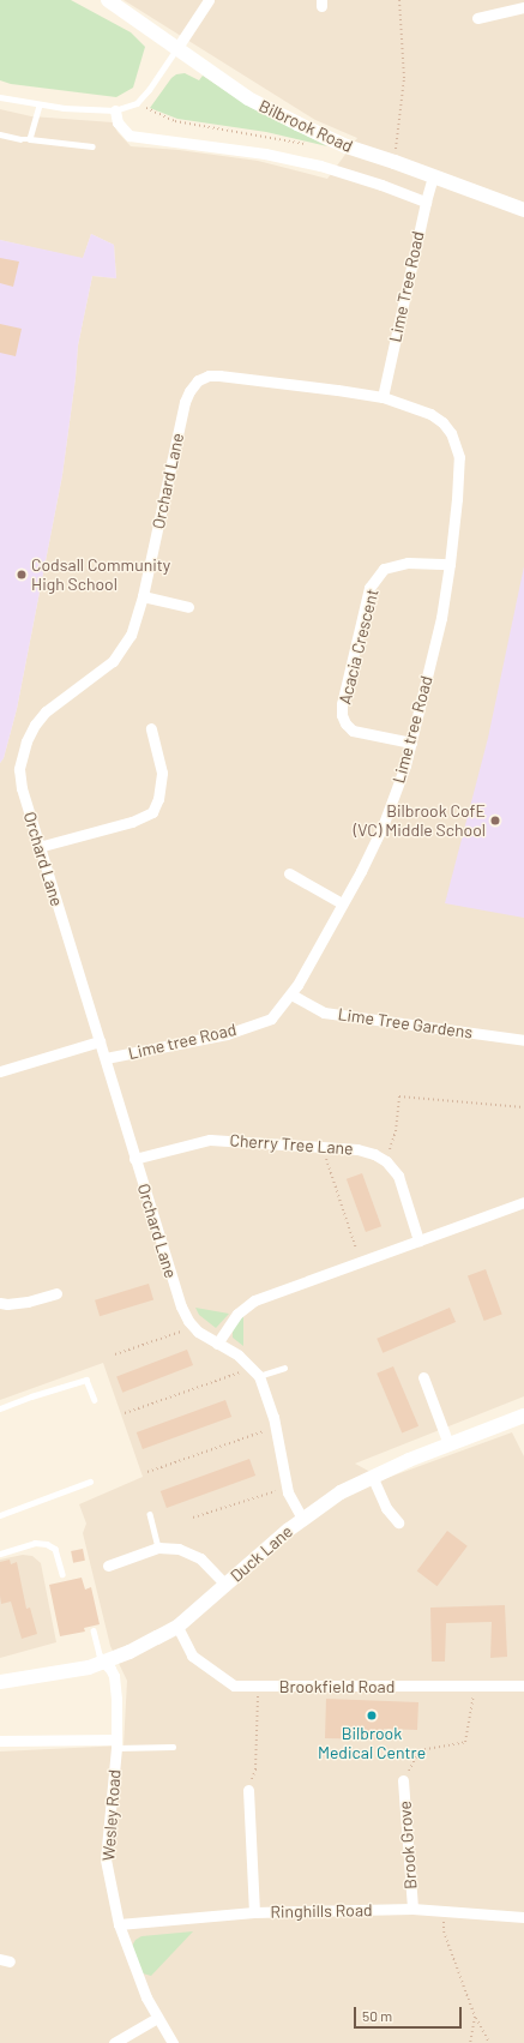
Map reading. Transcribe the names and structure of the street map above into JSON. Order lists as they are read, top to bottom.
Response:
{
  "streets": {
    "street": [
      "Bilbrook Road",
      "Lime Tree Road",
      "Orchard Lane",
      "Acacia Crescent",
      "Lime tree Road",
      "Lime Tree Gardens",
      "Cherry Tree Lane",
      "Duck Lane",
      "Brookfield Road",
      "Wesley Road",
      "Brook Grove",
      "Ringhills Road"
    ]
  },
  "crossings": [
    ["Bilbrook Road", "Lime Tree Road"],
    ["Lime Tree Road", "Orchard Lane"],
    ["Lime Tree Road", "Lime tree Road"],
    ["Orchard Lane", "Lime tree Road"],
    ["Orchard Lane", "Cherry Tree Lane"],
    ["Orchard Lane", "Duck Lane"],
    ["Acacia Crescent", "Lime tree Road"],
    ["Lime tree Road", "Lime Tree Gardens"],
    ["Duck Lane", "Brookfield Road"],
    ["Duck Lane", "Wesley Road"],
    ["Wesley Road", "Ringhills Road"],
    ["Brook Grove", "Ringhills Road"]
  ],
  "places": ["Codsall Community High School", "Bilbrook CofE (VC) Middle School", "Bilbrook Medical Centre"],
  "scale_bar": "50 m"
}
